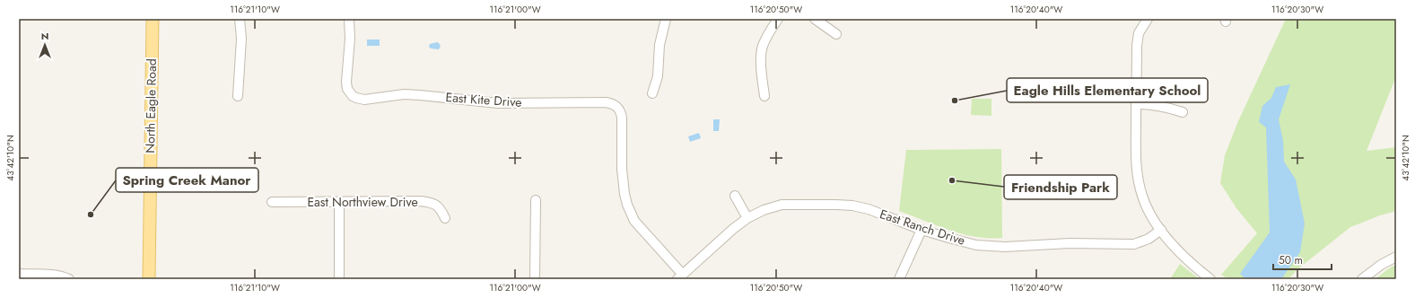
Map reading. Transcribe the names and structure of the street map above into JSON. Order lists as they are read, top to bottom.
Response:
{
  "streets": {
    "main road": ["North Eagle Road"],
    "street": ["East Kite Drive", "East Northview Drive", "East Ranch Drive"]
  },
  "crossings": [
    ["East Kite Drive", "East Ranch Drive"]
  ],
  "places": ["Eagle Hills Elementary School", "Friendship Park", "Spring Creek Manor"],
  "scale_bar": "50 m",
  "north": "top",
  "coordinates": [
    "116°21'10\"W",
    "116°21'00\"W",
    "116°20'50\"W",
    "116°20'40\"W",
    "116°20'30\"W",
    "43°42'10\"N"
  ]
}
